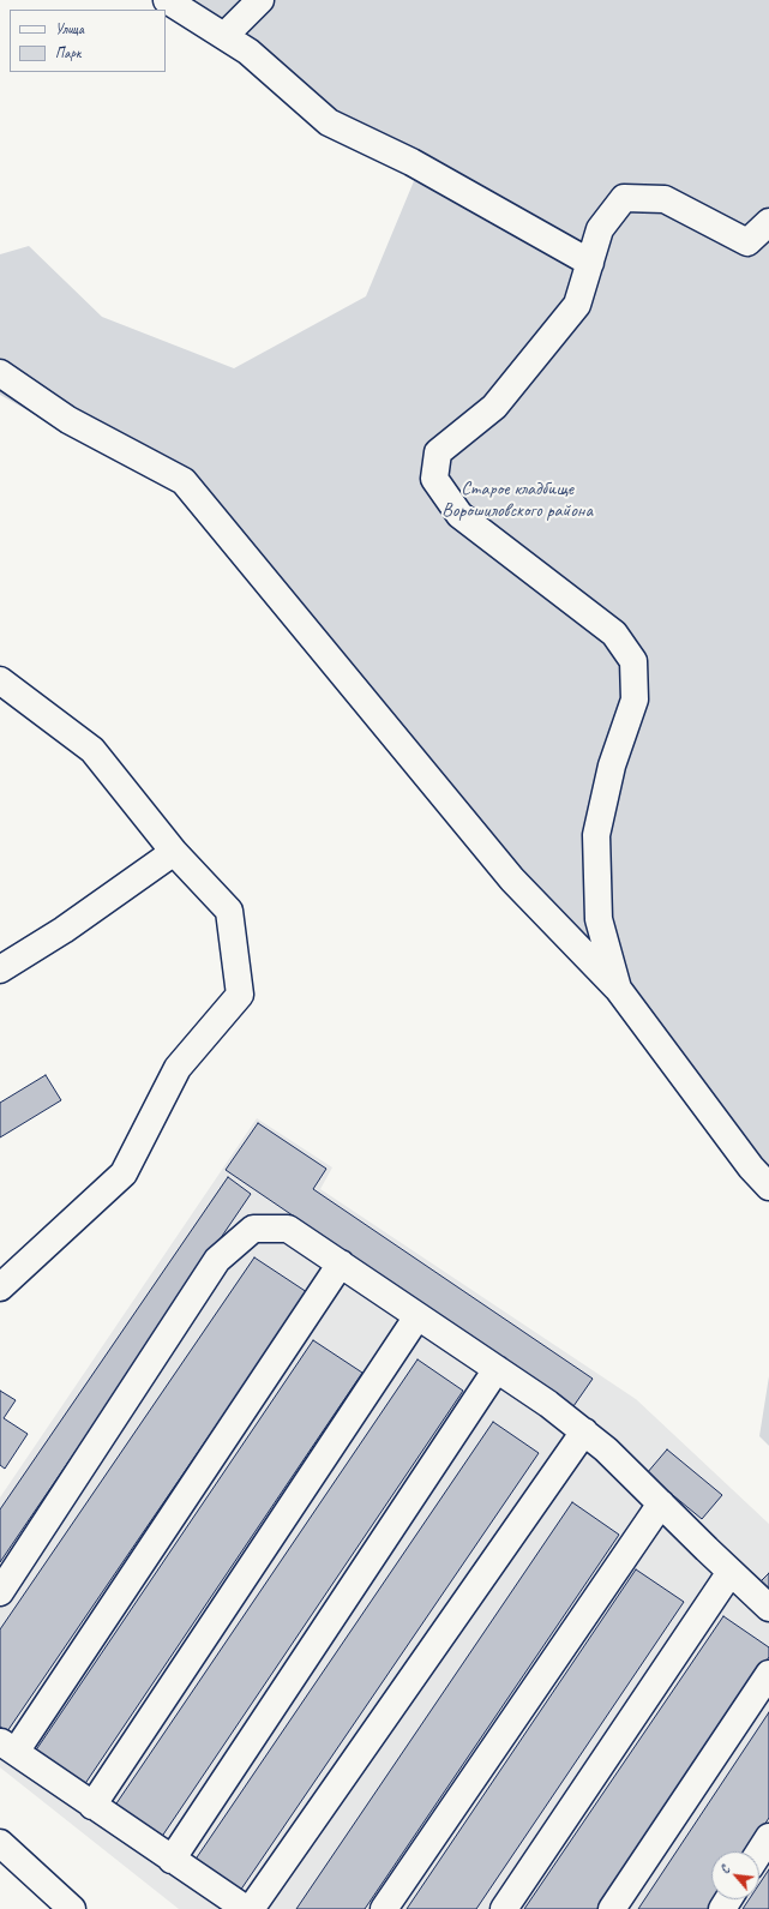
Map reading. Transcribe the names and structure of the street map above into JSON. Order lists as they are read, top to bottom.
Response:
{
  "parks": ["Старое кладбище Ворошиловского района"],
  "legend": ["Улица", "Парк"],
  "north": "top left"
}
